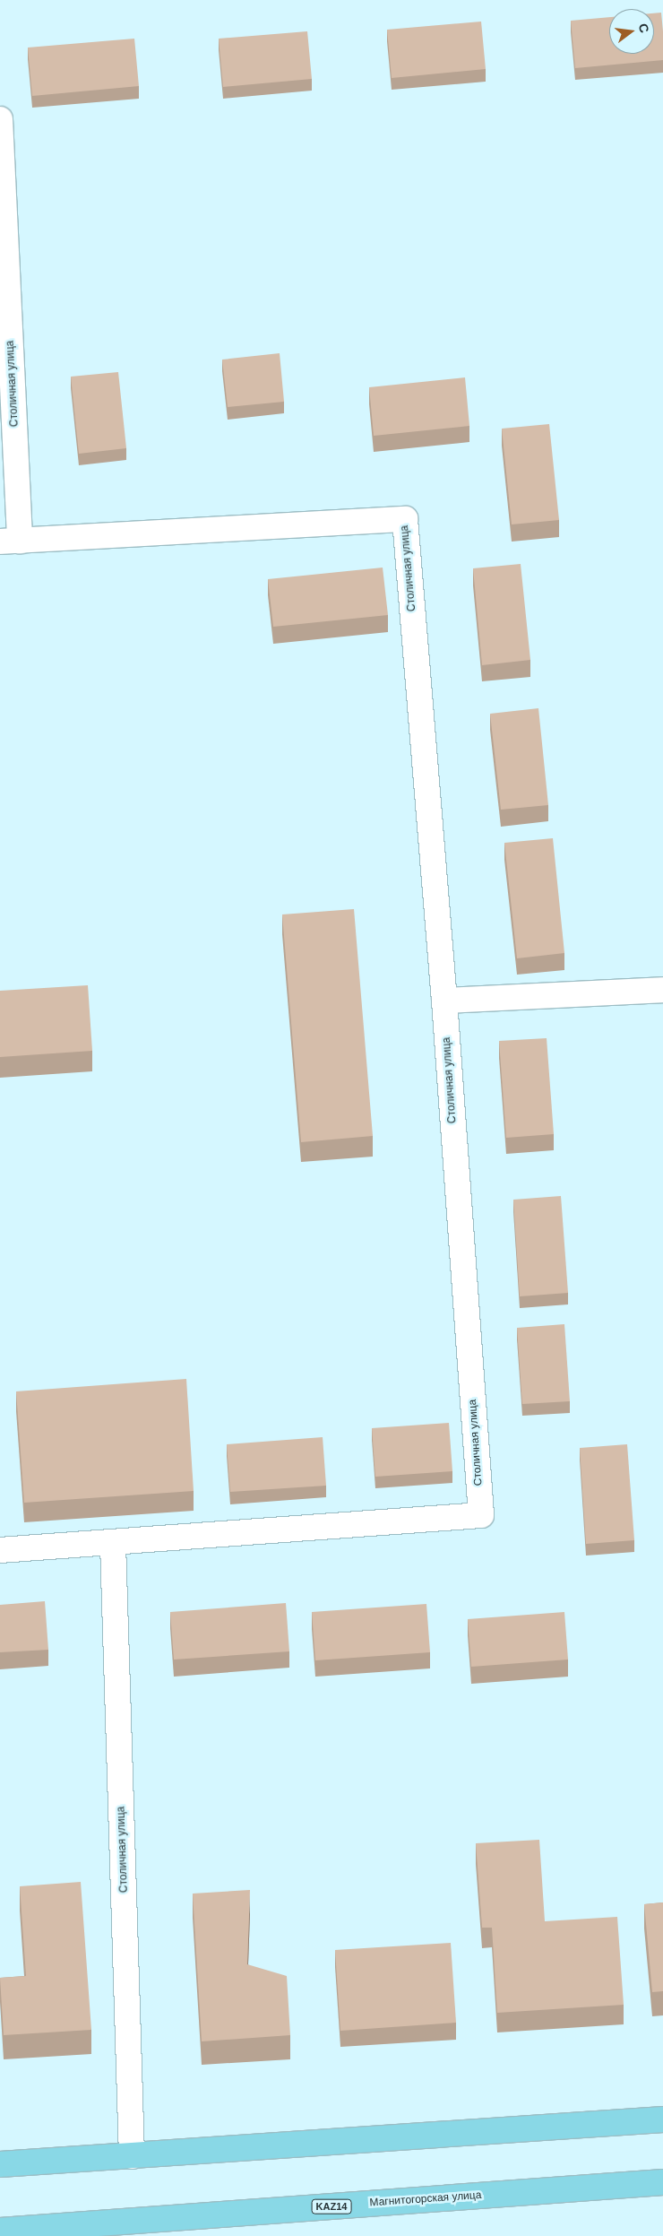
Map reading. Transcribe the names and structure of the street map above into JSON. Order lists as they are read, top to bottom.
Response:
{
  "streets": {
    "main road": ["Магнитогорская улица", "KAZ14"],
    "street": ["Столичная улица"]
  },
  "north": "right"
}
